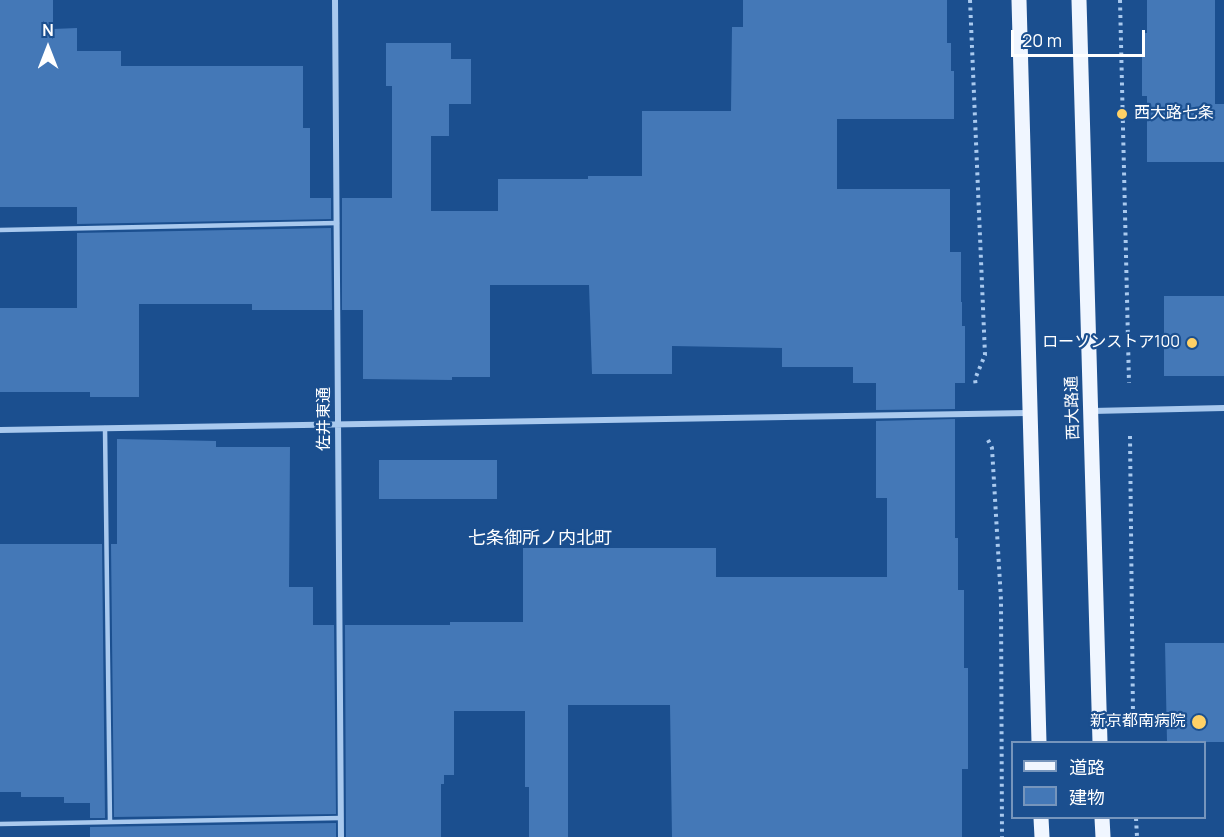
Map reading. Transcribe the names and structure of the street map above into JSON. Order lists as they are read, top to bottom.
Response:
{
  "streets": {
    "main road": ["西大路通"],
    "street": ["佐井東通"]
  },
  "districts": ["七条御所ノ内北町"],
  "places": ["西大路七条", "ローソンストア100", "新京都南病院"],
  "legend": ["道路", "建物"],
  "scale_bar": "20 m",
  "north": "top"
}
